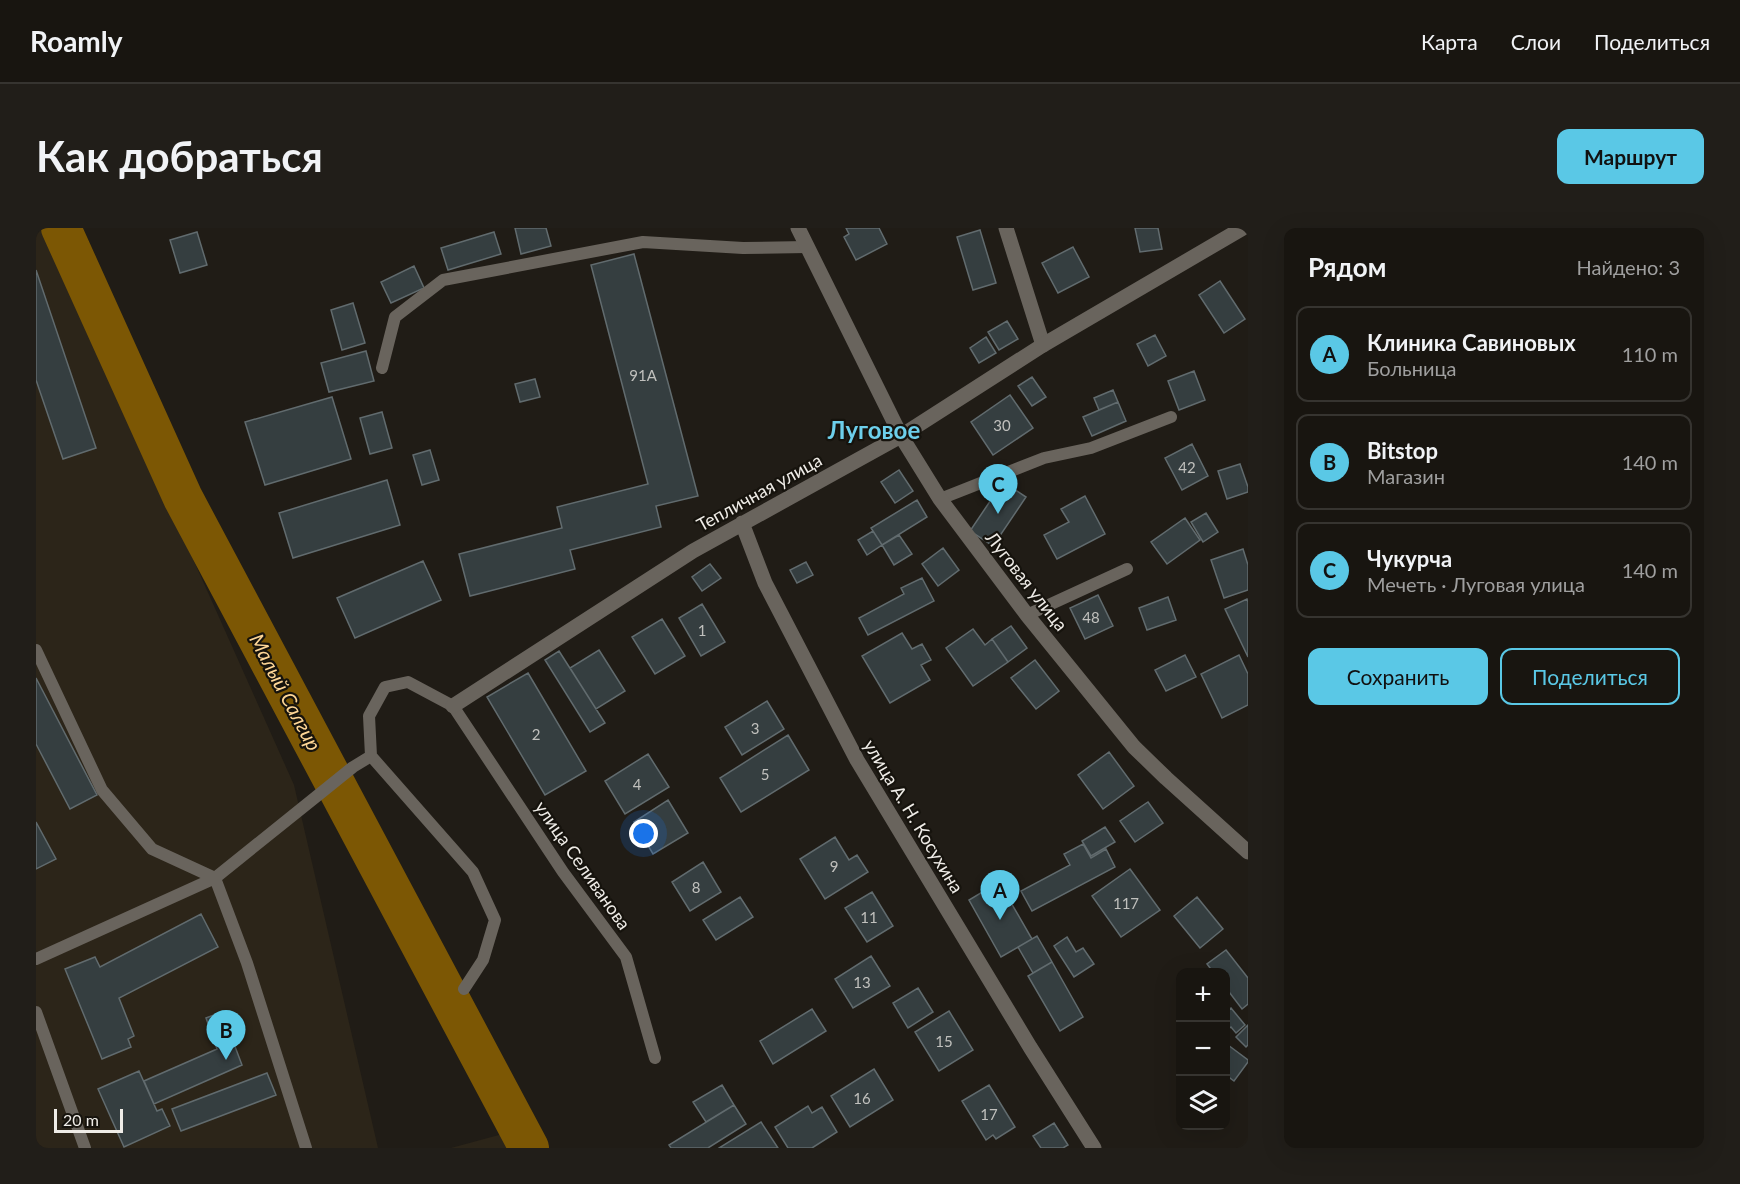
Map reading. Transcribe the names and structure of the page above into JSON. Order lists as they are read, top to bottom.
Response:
{
  "streets": {
    "street": ["Тепличная улица", "Луговая улица", "улица А. Н. Косухина"],
    "lane": ["улица Селиванова"]
  },
  "crossings": [
    ["Тепличная улица", "Луговая улица"],
    ["Тепличная улица", "улица А. Н. Косухина"],
    ["Тепличная улица", "улица Селиванова"]
  ],
  "districts": ["Луговое"],
  "water": ["Малый Салгир"],
  "house_numbers": [
    "91А",
    "30",
    "42",
    "48",
    "1",
    "3",
    "2",
    "5",
    "4",
    "9",
    "8",
    "117",
    "11",
    "13",
    "15",
    "16",
    "17"
  ],
  "scale_bar": "20 m",
  "page": {
    "header": "Roamly",
    "nav": ["Карта", "Слои", "Поделиться"],
    "buttons": [
      "Маршрут",
      ["Сохранить", "Поделиться"]
    ],
    "title": "Как добраться",
    "heading": ["Рядом", "Найдено: 3"],
    "list": [
      {
        "mark": "A",
        "name": "Клиника Савиновых",
        "note": "Больница",
        "value": "110 m"
      },
      {
        "mark": "B",
        "name": "Bitstop",
        "note": "Магазин",
        "value": "140 m"
      },
      {
        "mark": "C",
        "name": "Чукурча",
        "note": "Мечеть · Луговая улица",
        "value": "140 m"
      }
    ],
    "pins": ["C", "A", "B"],
    "map_buttons": ["+", "−"],
    "scale": "20 m"
  }
}
